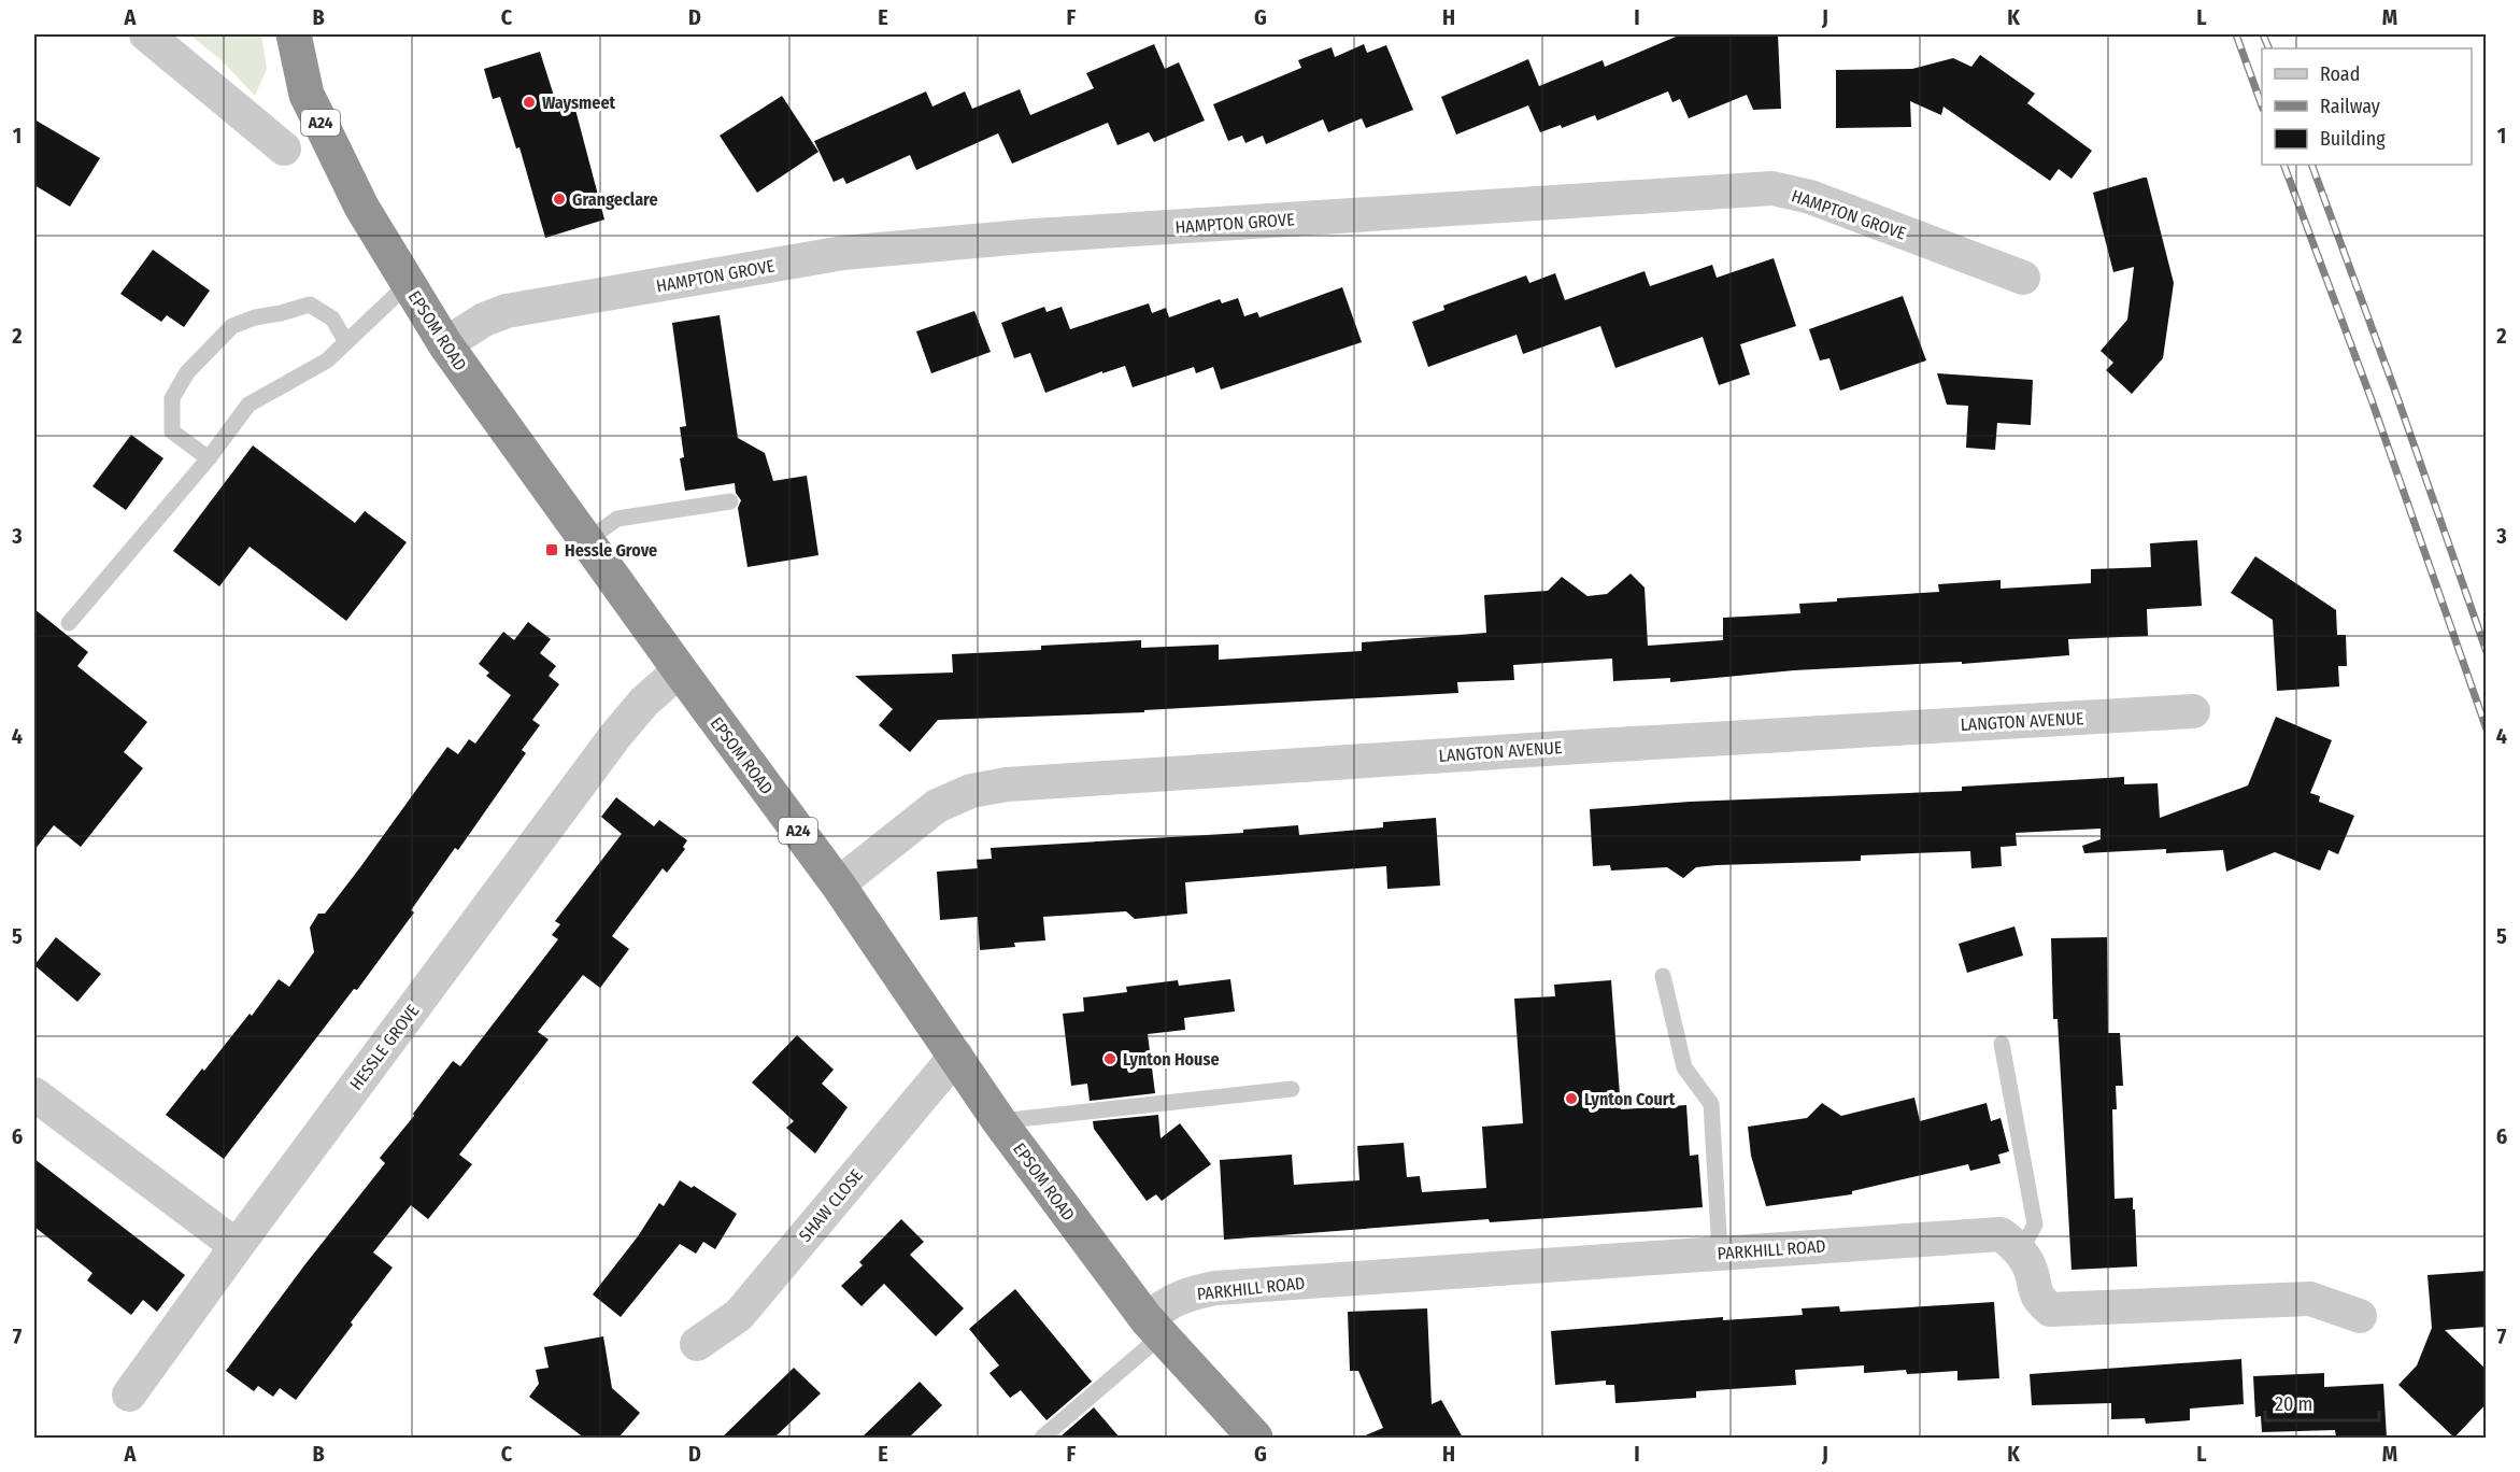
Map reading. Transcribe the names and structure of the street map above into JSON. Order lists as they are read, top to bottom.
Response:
{
  "streets": {
    "highway": ["A24", "EPSOM ROAD"],
    "street": [
      "HAMPTON GROVE",
      "LANGTON AVENUE",
      "HESSLE GROVE",
      "SHAW CLOSE",
      "PARKHILL ROAD"
    ]
  },
  "crossings": [
    ["HAMPTON GROVE", "EPSOM ROAD"],
    ["EPSOM ROAD", "LANGTON AVENUE"],
    ["EPSOM ROAD", "HESSLE GROVE"],
    ["EPSOM ROAD", "SHAW CLOSE"],
    ["EPSOM ROAD", "PARKHILL ROAD"]
  ],
  "places": {
    "other": [
      "Waysmeet",
      "Grangeclare",
      "Lynton House",
      "Lynton Court"
    ],
    "transit": ["Hessle Grove"]
  },
  "legend": ["Road", "Railway", "Building"],
  "scale_bar": "20 m",
  "grid": {
    "columns": [
      "A",
      "B",
      "C",
      "D",
      "E",
      "F",
      "G",
      "H",
      "I",
      "J",
      "K",
      "L",
      "M"
    ],
    "rows": [
      "1",
      "2",
      "3",
      "4",
      "5",
      "6",
      "7"
    ]
  }
}
